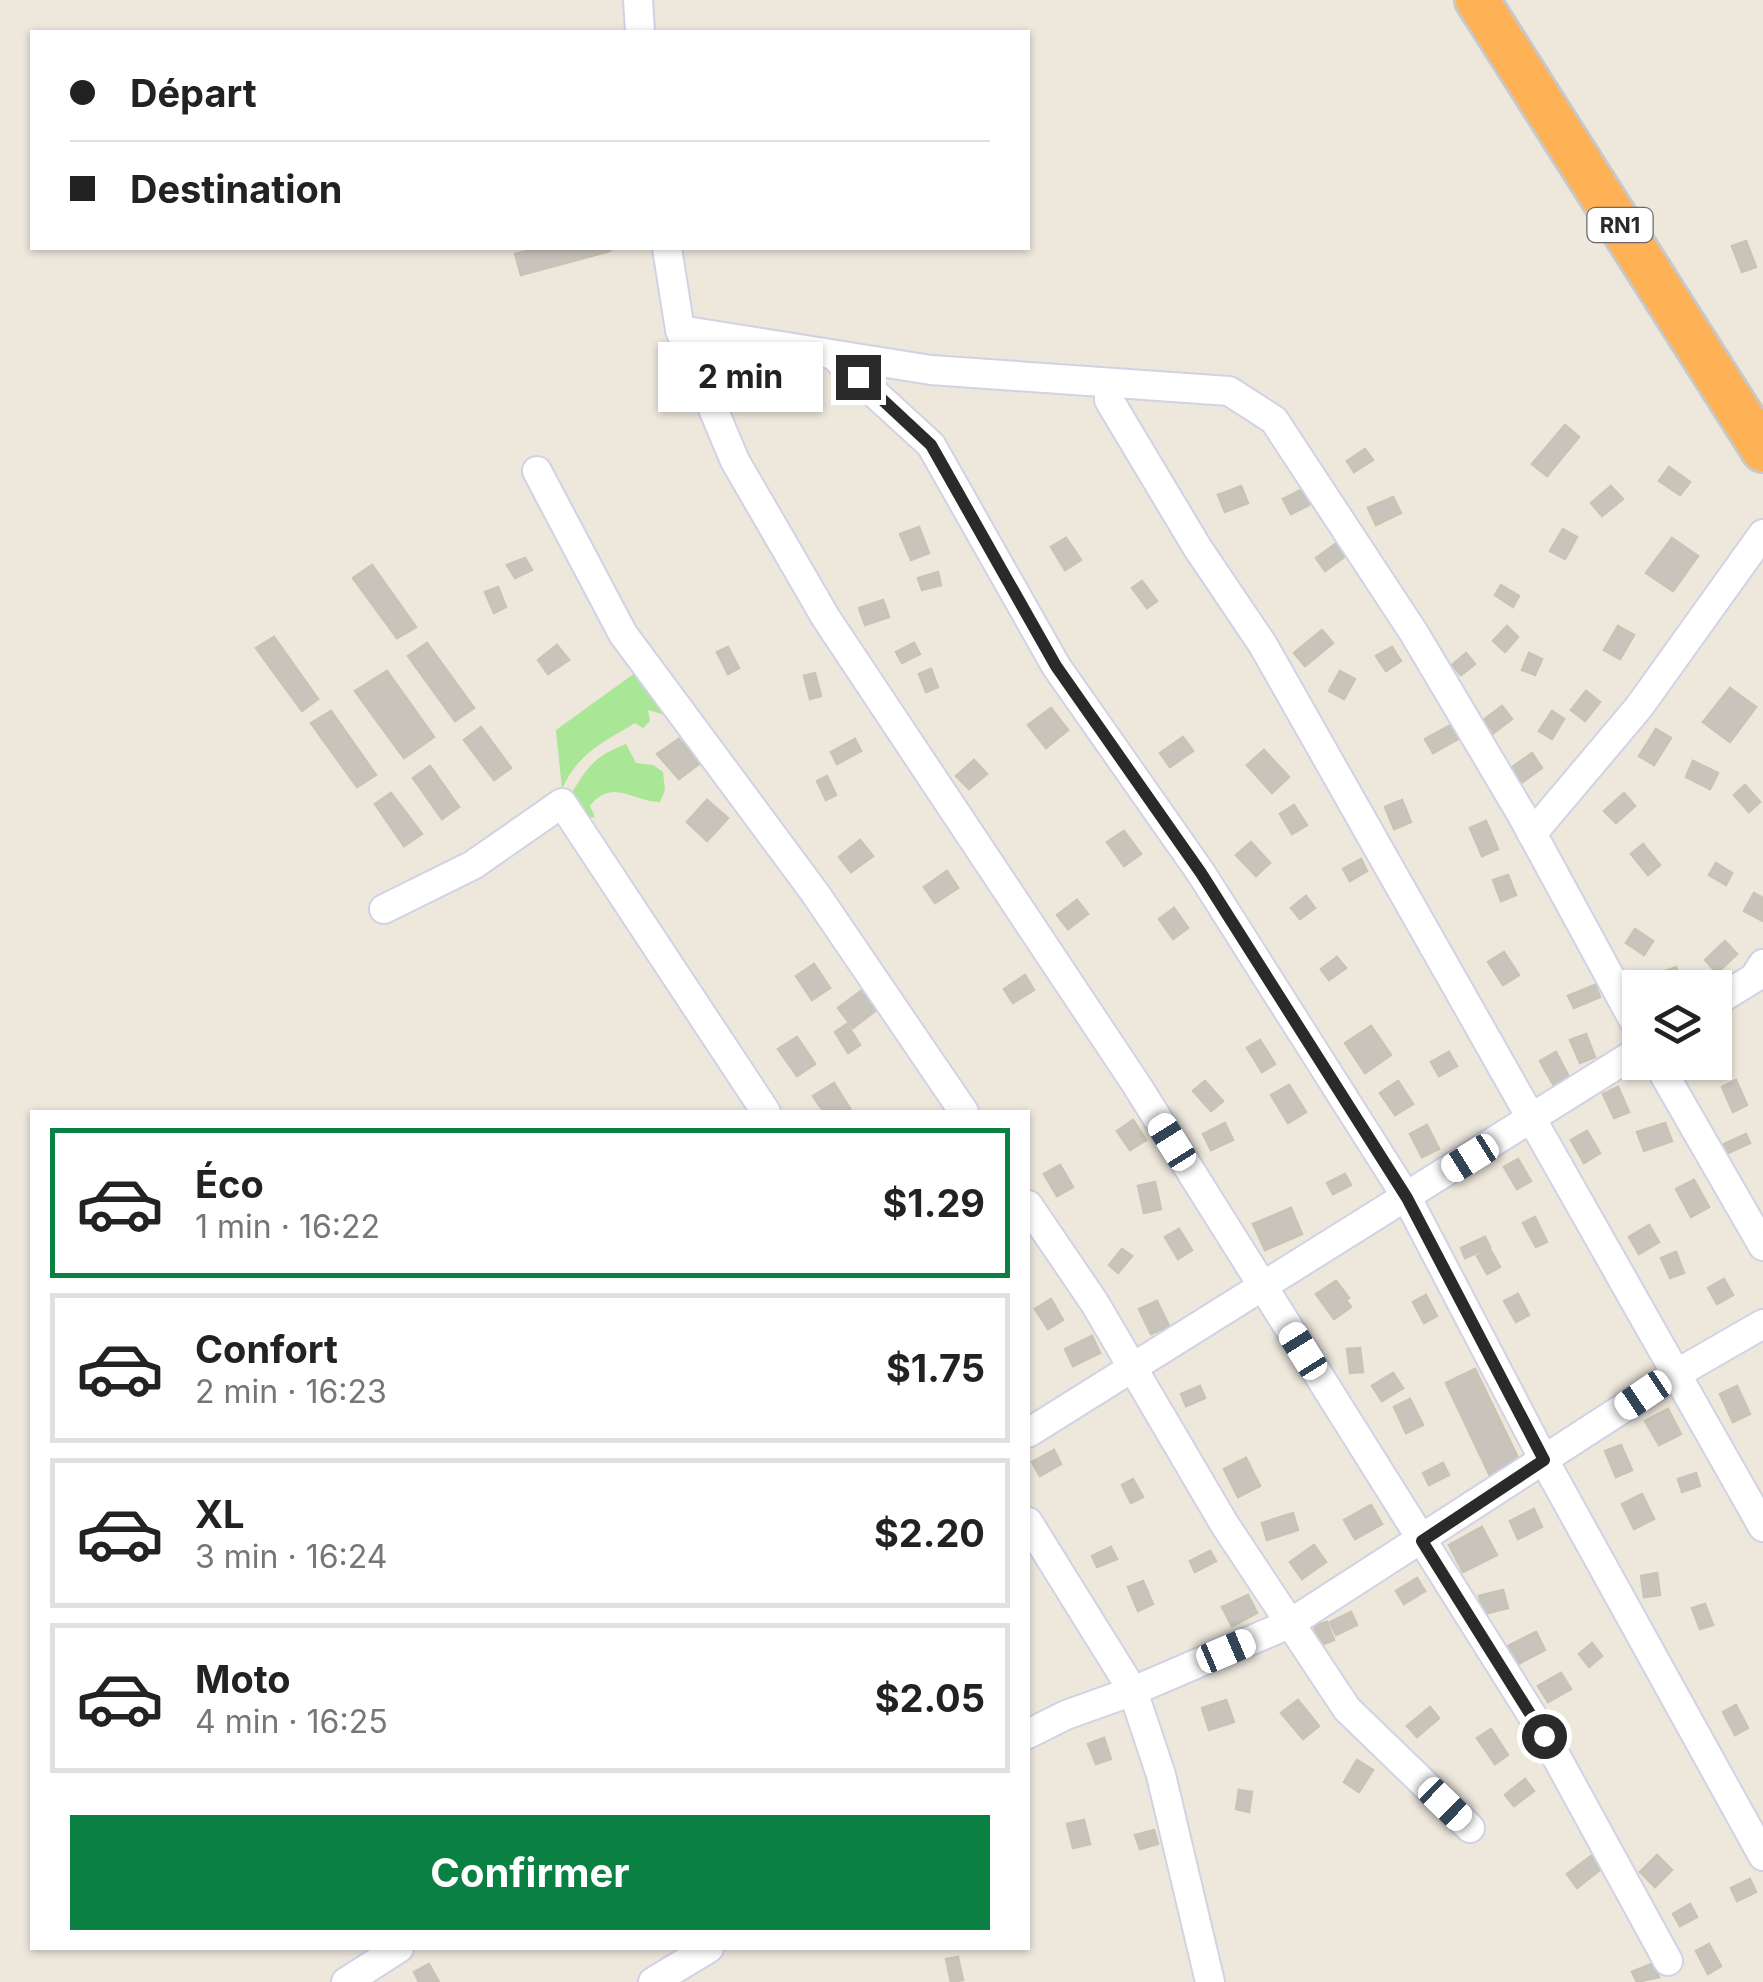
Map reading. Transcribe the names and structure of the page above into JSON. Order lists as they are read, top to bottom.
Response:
{
  "streets": {
    "highway": ["RN1"]
  },
  "page": {
    "banner": ["Départ", "Destination"],
    "bubble": "2 min",
    "list": [
      {
        "name": "Éco",
        "note": "1 min · 16:22",
        "value": "$1.29"
      },
      {
        "name": "Confort",
        "note": "2 min · 16:23",
        "value": "$1.75"
      },
      {
        "name": "XL",
        "note": "3 min · 16:24",
        "value": "$2.20"
      },
      {
        "name": "Moto",
        "note": "4 min · 16:25",
        "value": "$2.05"
      }
    ],
    "buttons": "Confirmer"
  }
}
